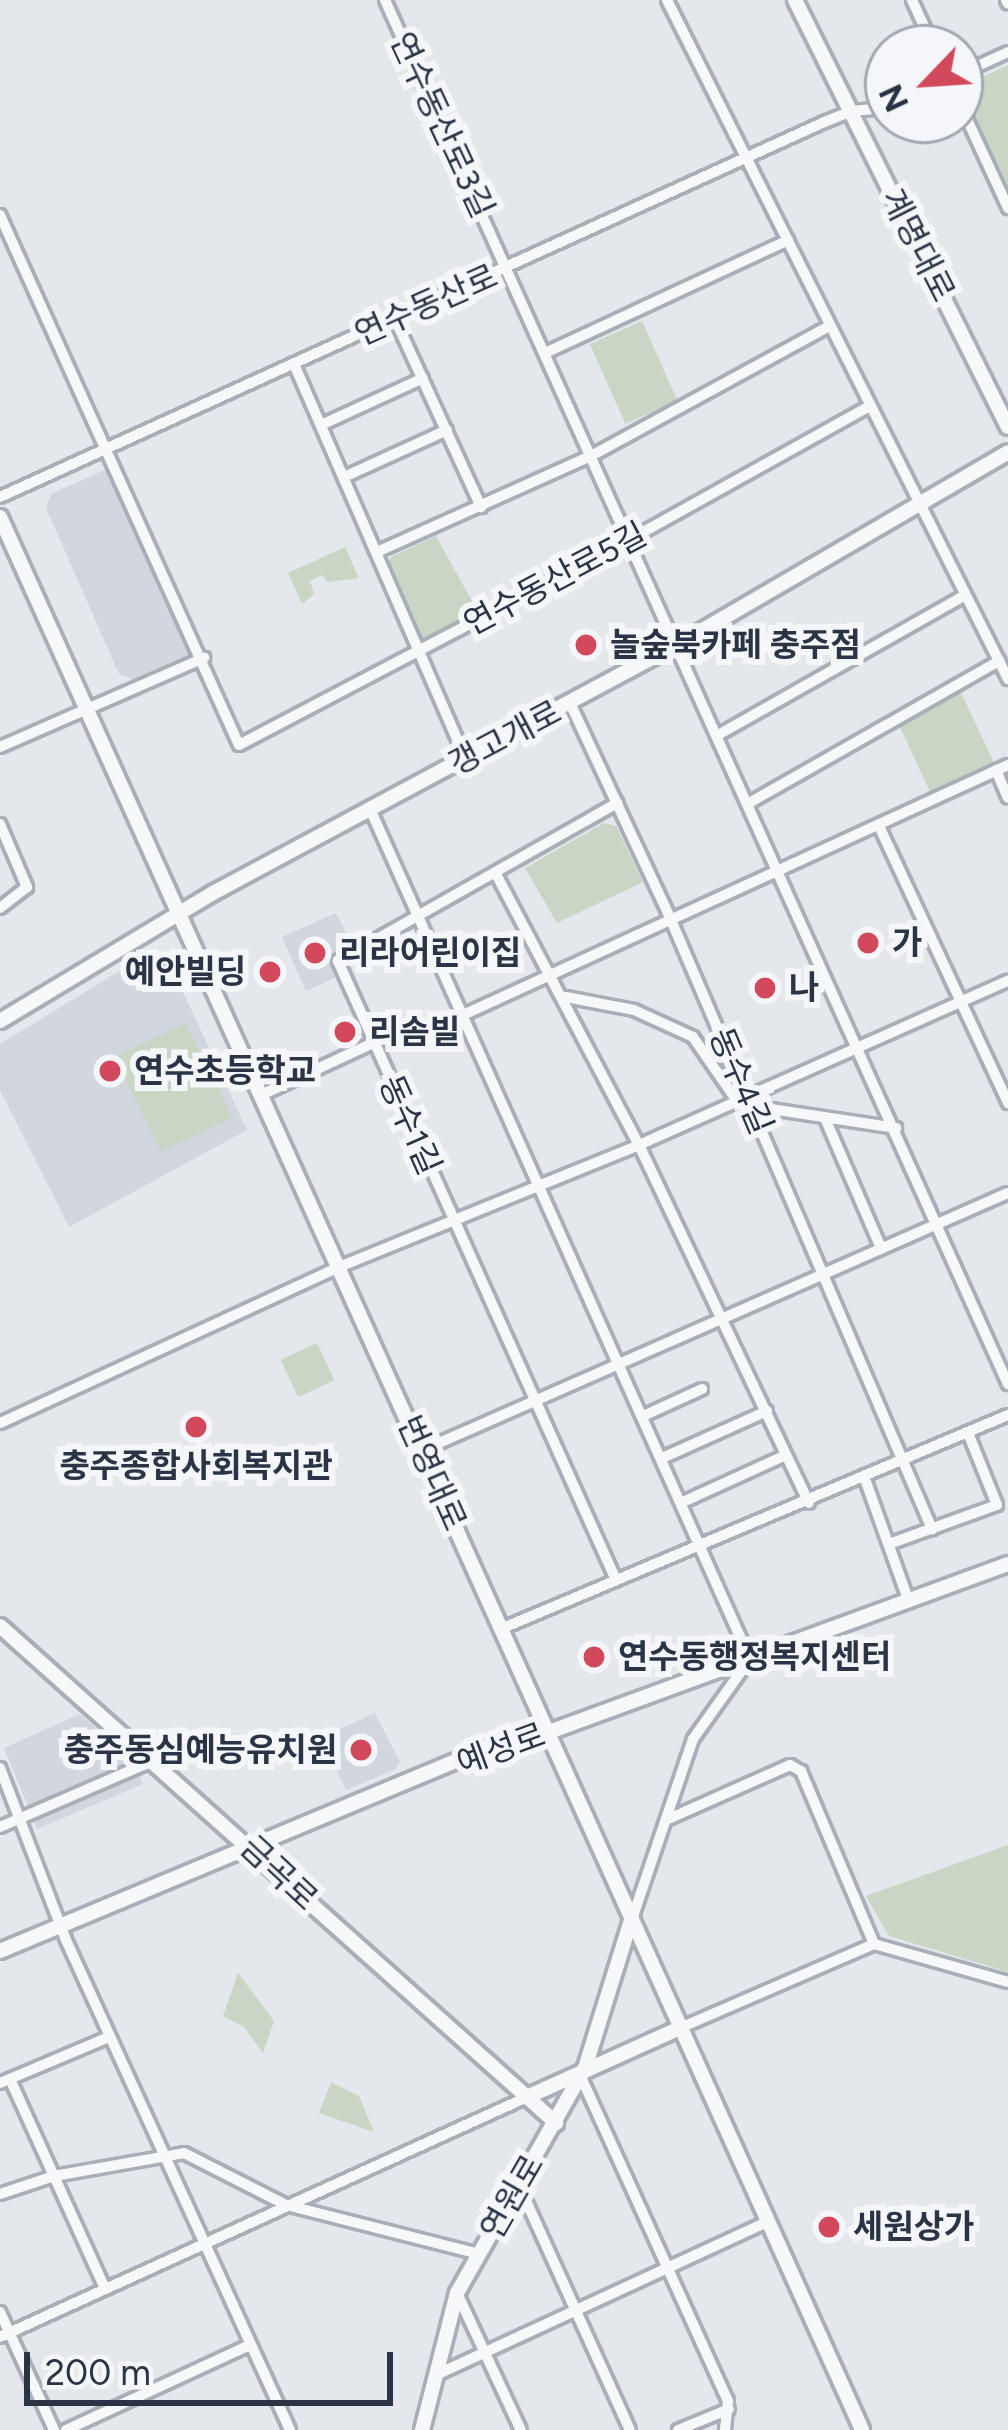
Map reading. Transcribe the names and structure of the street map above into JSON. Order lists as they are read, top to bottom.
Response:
{
  "streets": {
    "street": [
      "연수동산로3길",
      "계명대로",
      "연수동산로",
      "연수동산로5길",
      "갱고개로",
      "동수4길",
      "동수1길",
      "번영대로",
      "예성로",
      "금곡로",
      "연원로"
    ]
  },
  "crossings": [
    ["연수동산로3길", "연수동산로"],
    ["연수동산로3길", "연수동산로5길"],
    ["연수동산로3길", "갱고개로"],
    ["계명대로", "연수동산로"],
    ["갱고개로", "동수4길"],
    ["갱고개로", "번영대로"],
    ["동수4길", "동수1길"],
    ["번영대로", "예성로"],
    ["번영대로", "연원로"],
    ["예성로", "금곡로"],
    ["금곡로", "연원로"]
  ],
  "places": [
    "놀숲북카페 충주점",
    "가",
    "리라어린이집",
    "예안빌딩",
    "나",
    "리솜빌",
    "연수초등학교",
    "충주종합사회복지관",
    "연수동행정복지센터",
    "충주동심예능유치원",
    "세원상가"
  ],
  "scale_bar": "200 m",
  "north": "bottom left"
}
